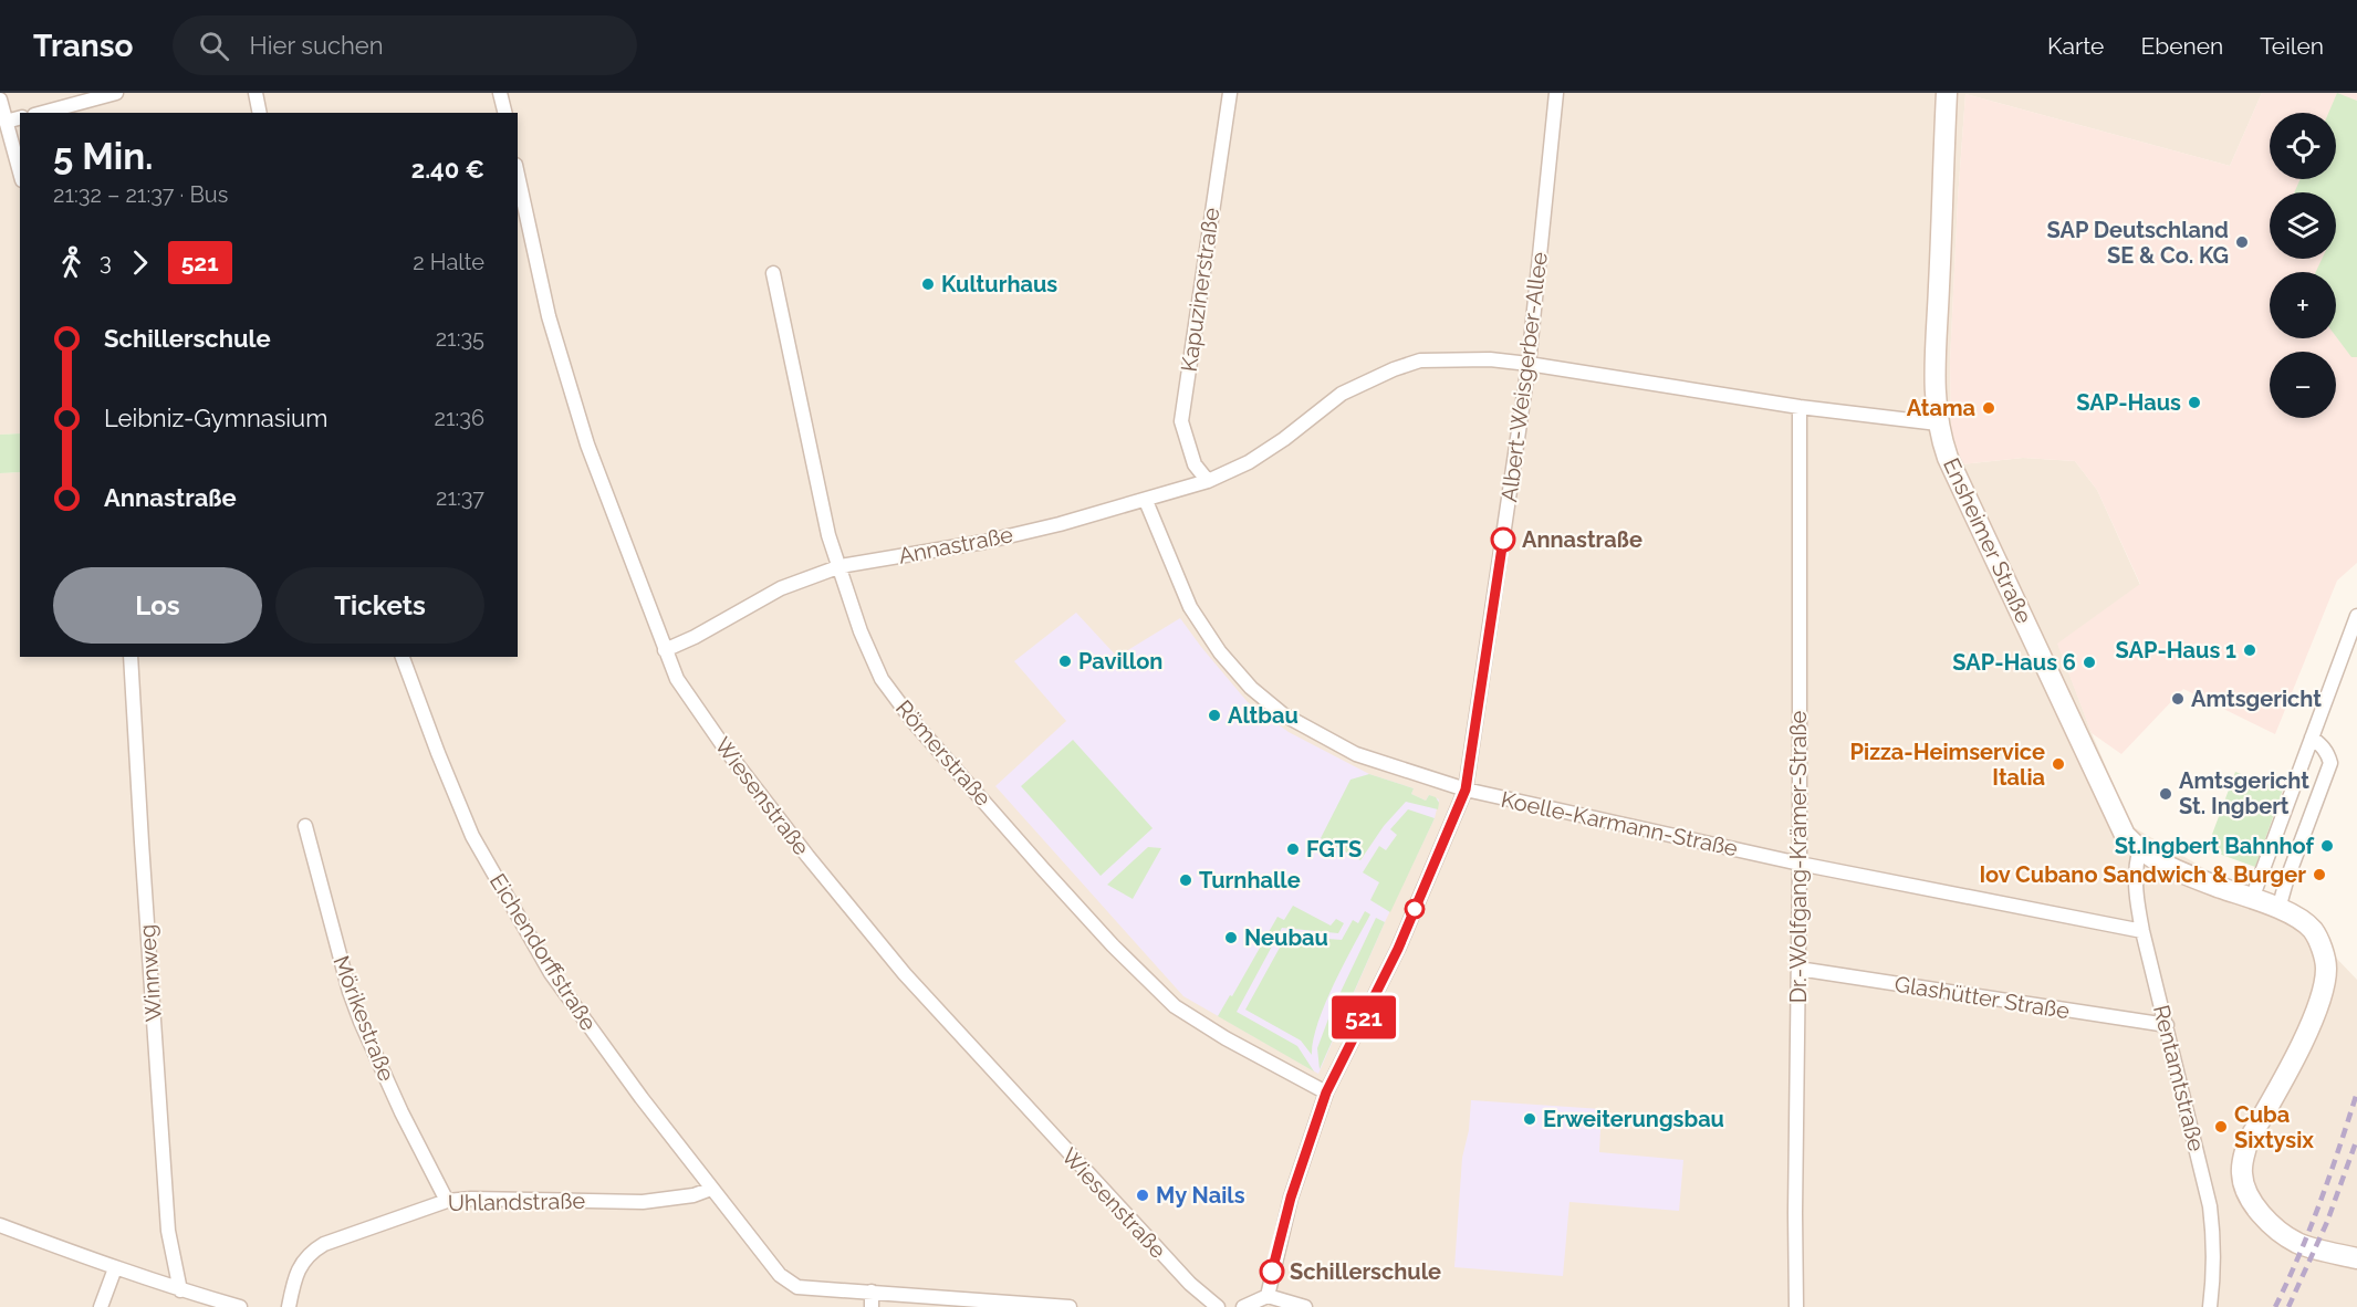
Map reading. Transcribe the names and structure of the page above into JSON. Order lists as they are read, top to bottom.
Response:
{
  "streets": {
    "main road": ["Ensheimer Straße"],
    "street": [
      "Kapuzinerstraße",
      "Albert-Weisgerber-Allee",
      "Annastraße",
      "Römerstraße",
      "Wiesenstraße",
      "Koelle-Karmann-Straße",
      "Dr.-Wolfgang-Krämer-Straße",
      "Eichendorffstraße",
      "Winnweg",
      "Glashütter Straße",
      "Mörikestraße",
      "Rentamtstraße",
      "Uhlandstraße"
    ]
  },
  "crossings": [
    ["Kapuzinerstraße", "Annastraße"],
    ["Albert-Weisgerber-Allee", "Annastraße"],
    ["Albert-Weisgerber-Allee", "Römerstraße"],
    ["Albert-Weisgerber-Allee", "Koelle-Karmann-Straße"],
    ["Ensheimer Straße", "Annastraße"],
    ["Ensheimer Straße", "Rentamtstraße"],
    ["Annastraße", "Römerstraße"],
    ["Annastraße", "Wiesenstraße"],
    ["Annastraße", "Koelle-Karmann-Straße"],
    ["Annastraße", "Dr.-Wolfgang-Krämer-Straße"],
    ["Koelle-Karmann-Straße", "Dr.-Wolfgang-Krämer-Straße"],
    ["Koelle-Karmann-Straße", "Rentamtstraße"],
    ["Dr.-Wolfgang-Krämer-Straße", "Glashütter Straße"],
    ["Eichendorffstraße", "Uhlandstraße"],
    ["Glashütter Straße", "Rentamtstraße"],
    ["Mörikestraße", "Uhlandstraße"]
  ],
  "places": [
    "SAP Deutschland SE & Co. KG",
    "Kulturhaus",
    "SAP-Haus",
    "Atama",
    "Annastraße",
    "SAP-Haus 1",
    "Pavillon",
    "SAP-Haus 6",
    "Amtsgericht",
    "Altbau",
    "Pizza-Heimservice Italia",
    "Amtsgericht St. Ingbert",
    "St.Ingbert Bahnhof",
    "FGTS",
    "Iov Cubano Sandwich & Burger",
    "Turnhalle",
    "Neubau",
    "Erweiterungsbau",
    "Cuba Sixtysix",
    "My Nails",
    "Schillerschule"
  ],
  "lines": ["bus line 521"],
  "page": {
    "header": "Transo",
    "search": "Hier suchen",
    "nav": ["Karte", "Ebenen", "Teilen"],
    "on_map": "521",
    "map_buttons": ["+", "−"],
    "heading": ["5 Min.", "21:32 – 21:37 · Bus", "2.40 €"],
    "legs": ["3", "521", "2 Halte"],
    "list": [
      {
        "name": "Schillerschule",
        "value": "21:35"
      },
      {
        "name": "Leibniz-Gymnasium",
        "value": "21:36"
      },
      {
        "name": "Annastraße",
        "value": "21:37"
      }
    ],
    "buttons": ["Los", "Tickets"]
  }
}
